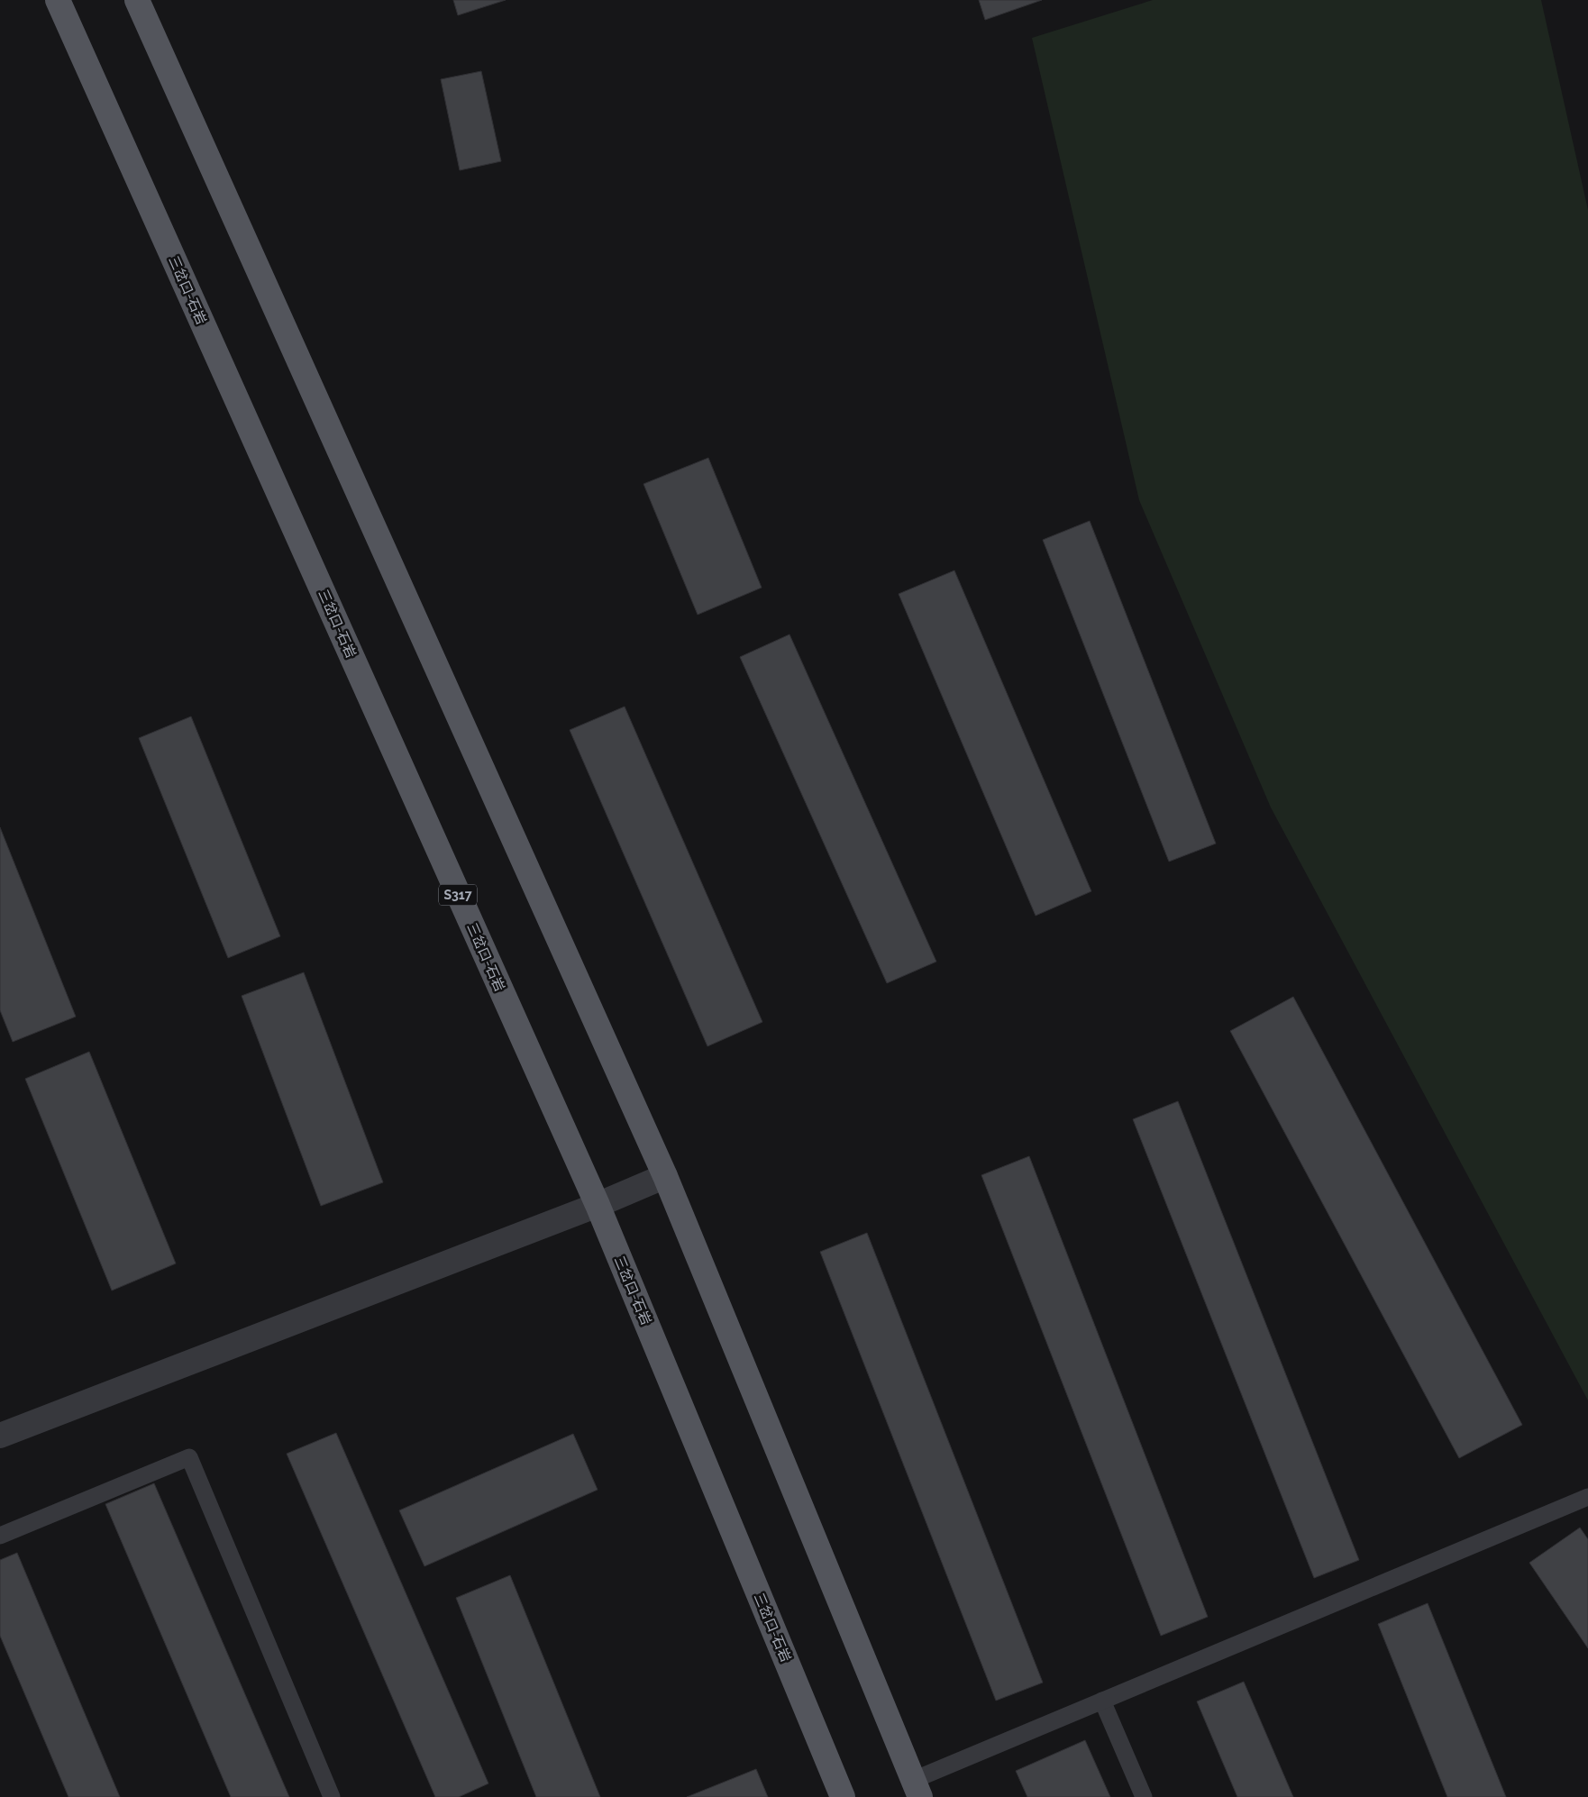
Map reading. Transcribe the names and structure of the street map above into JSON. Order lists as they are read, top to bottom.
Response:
{
  "streets": {
    "main road": ["三岔口-石岩", "S317"]
  }
}
